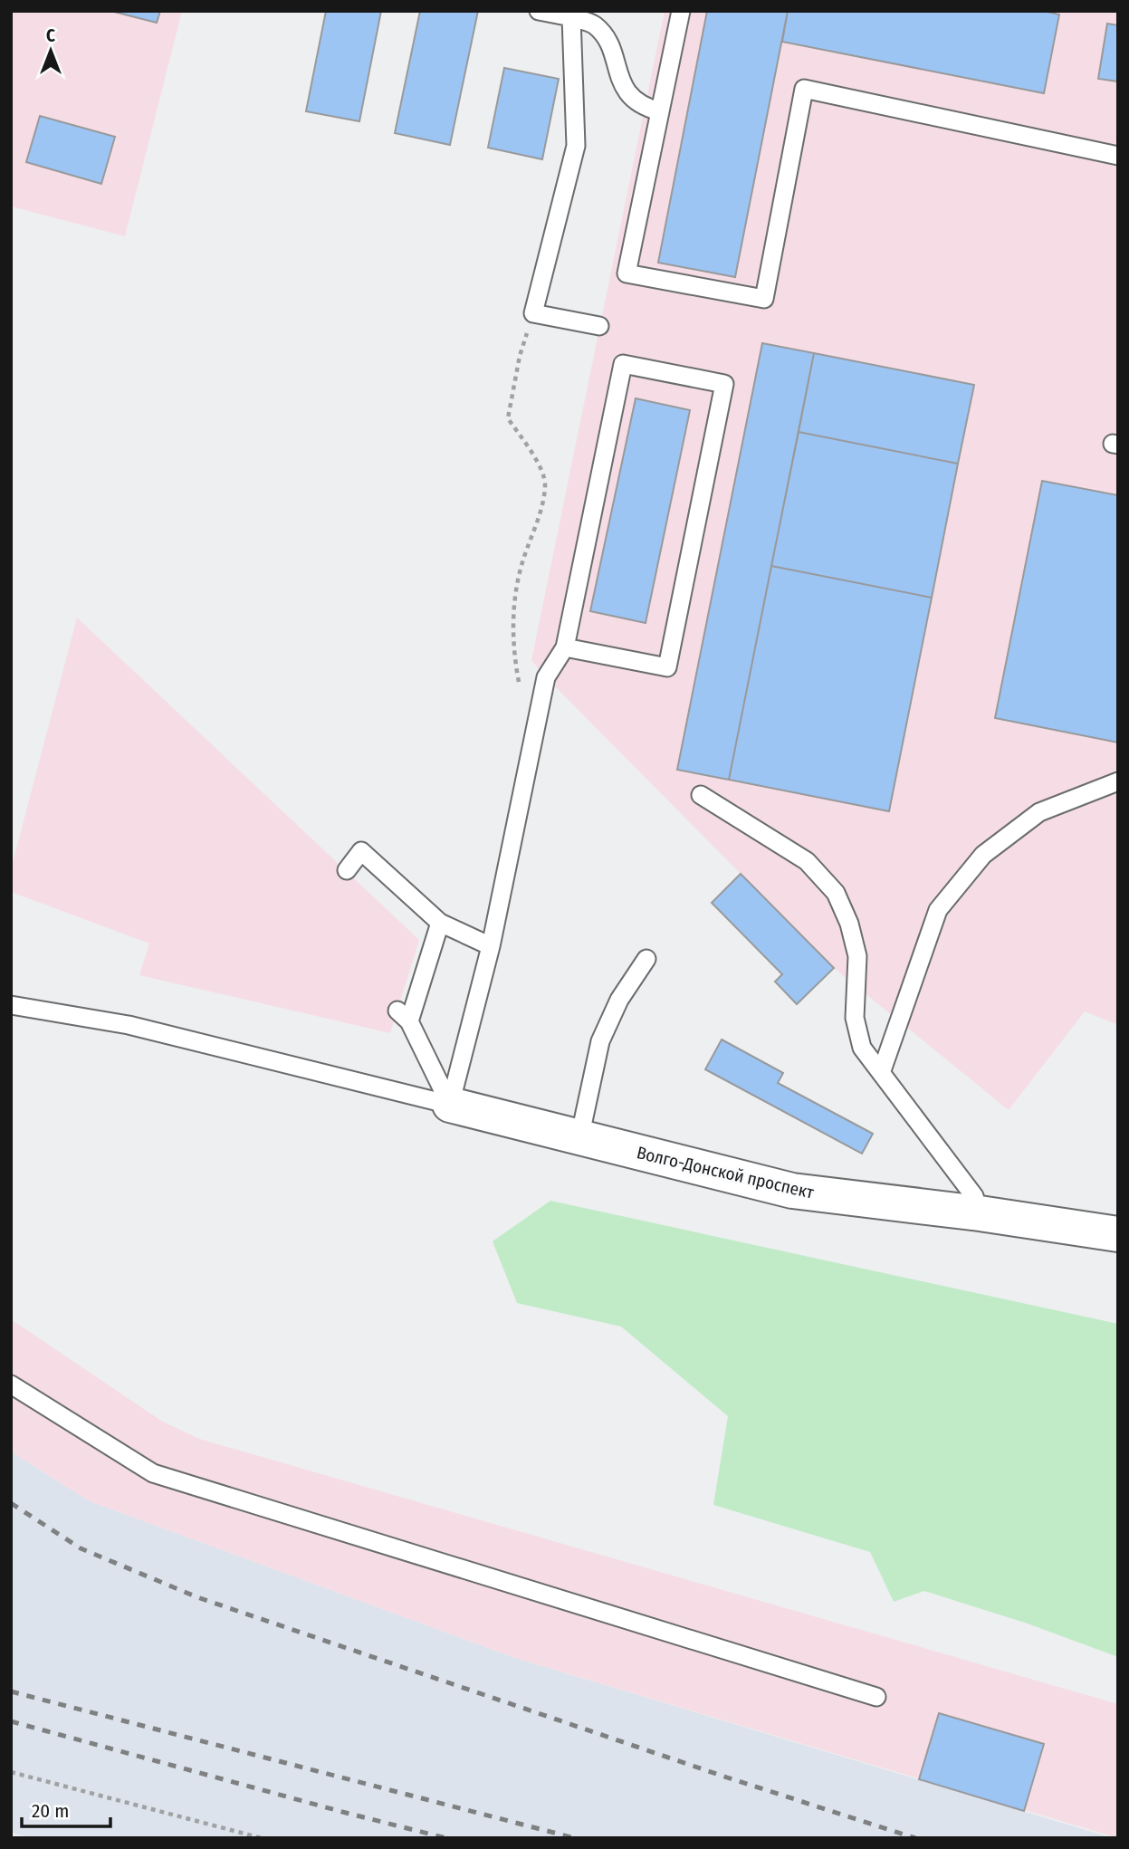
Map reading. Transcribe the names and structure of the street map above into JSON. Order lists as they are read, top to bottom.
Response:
{
  "streets": {
    "street": ["Волго-Донской проспект"]
  },
  "scale_bar": "20 m",
  "north": "top"
}
